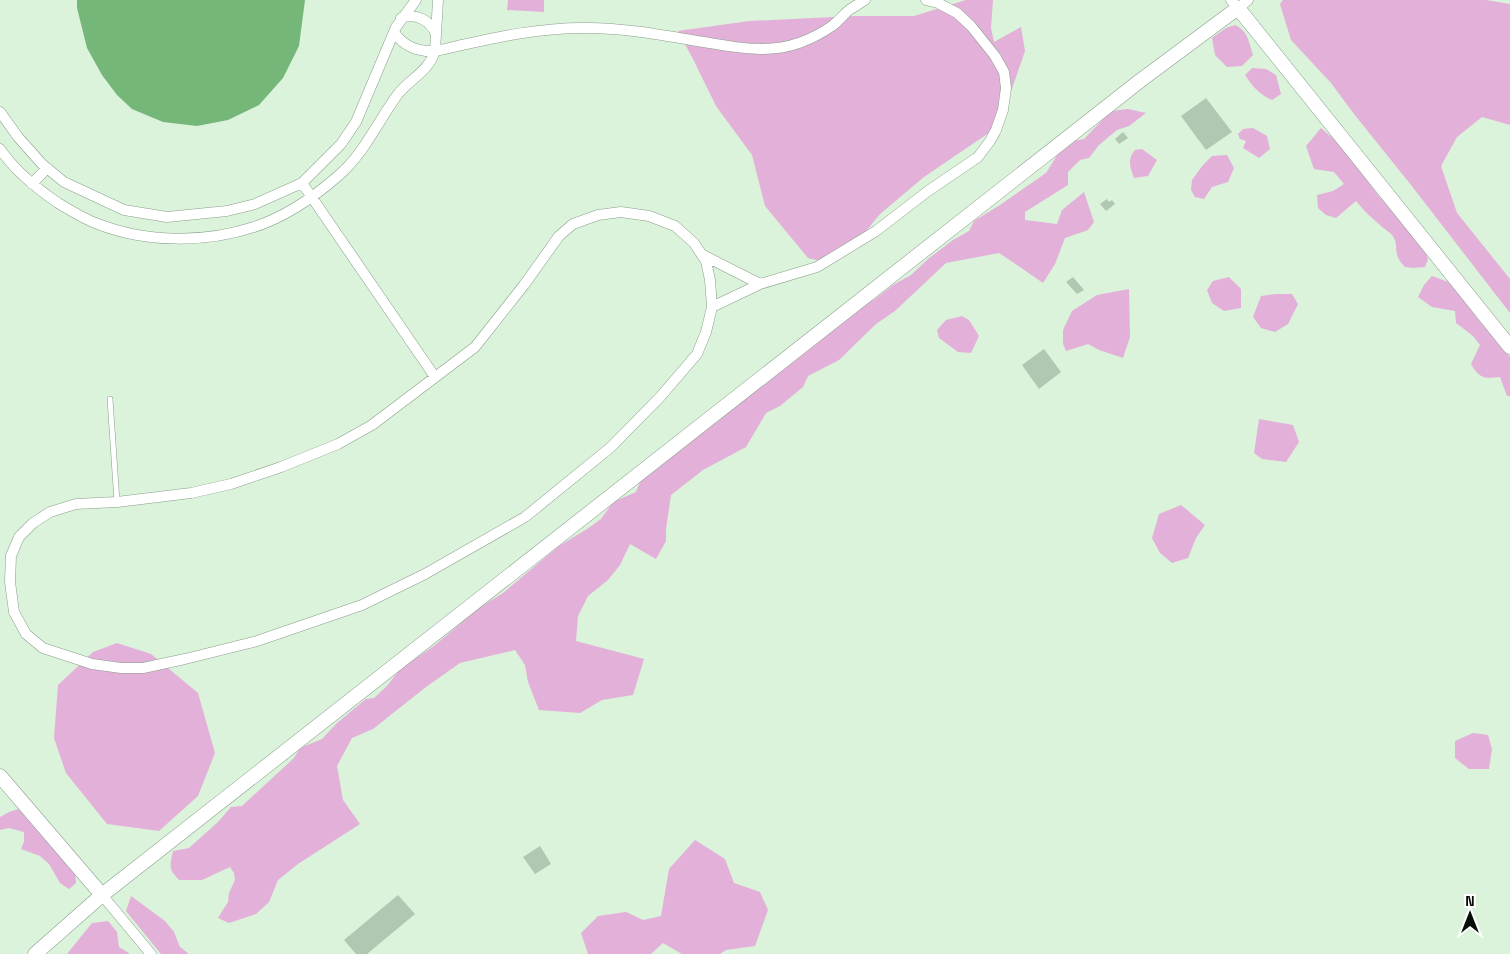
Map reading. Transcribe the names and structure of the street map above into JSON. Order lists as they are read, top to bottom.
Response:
{
  "north": "top"
}
